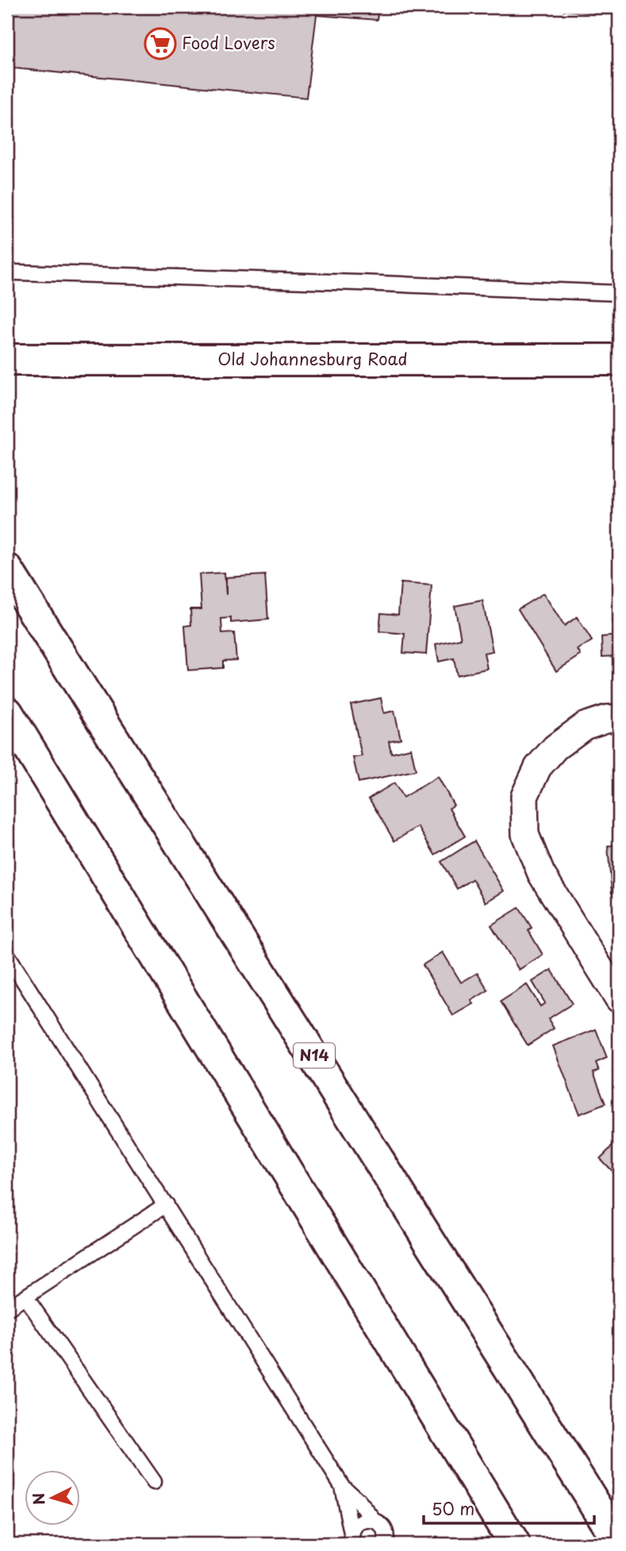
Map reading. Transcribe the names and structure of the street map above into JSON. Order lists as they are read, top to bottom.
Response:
{
  "streets": {
    "main road": ["Old Johannesburg Road", "N14"]
  },
  "places": {
    "supermarket": ["Food Lovers"]
  },
  "scale_bar": "50 m",
  "north": "left"
}
